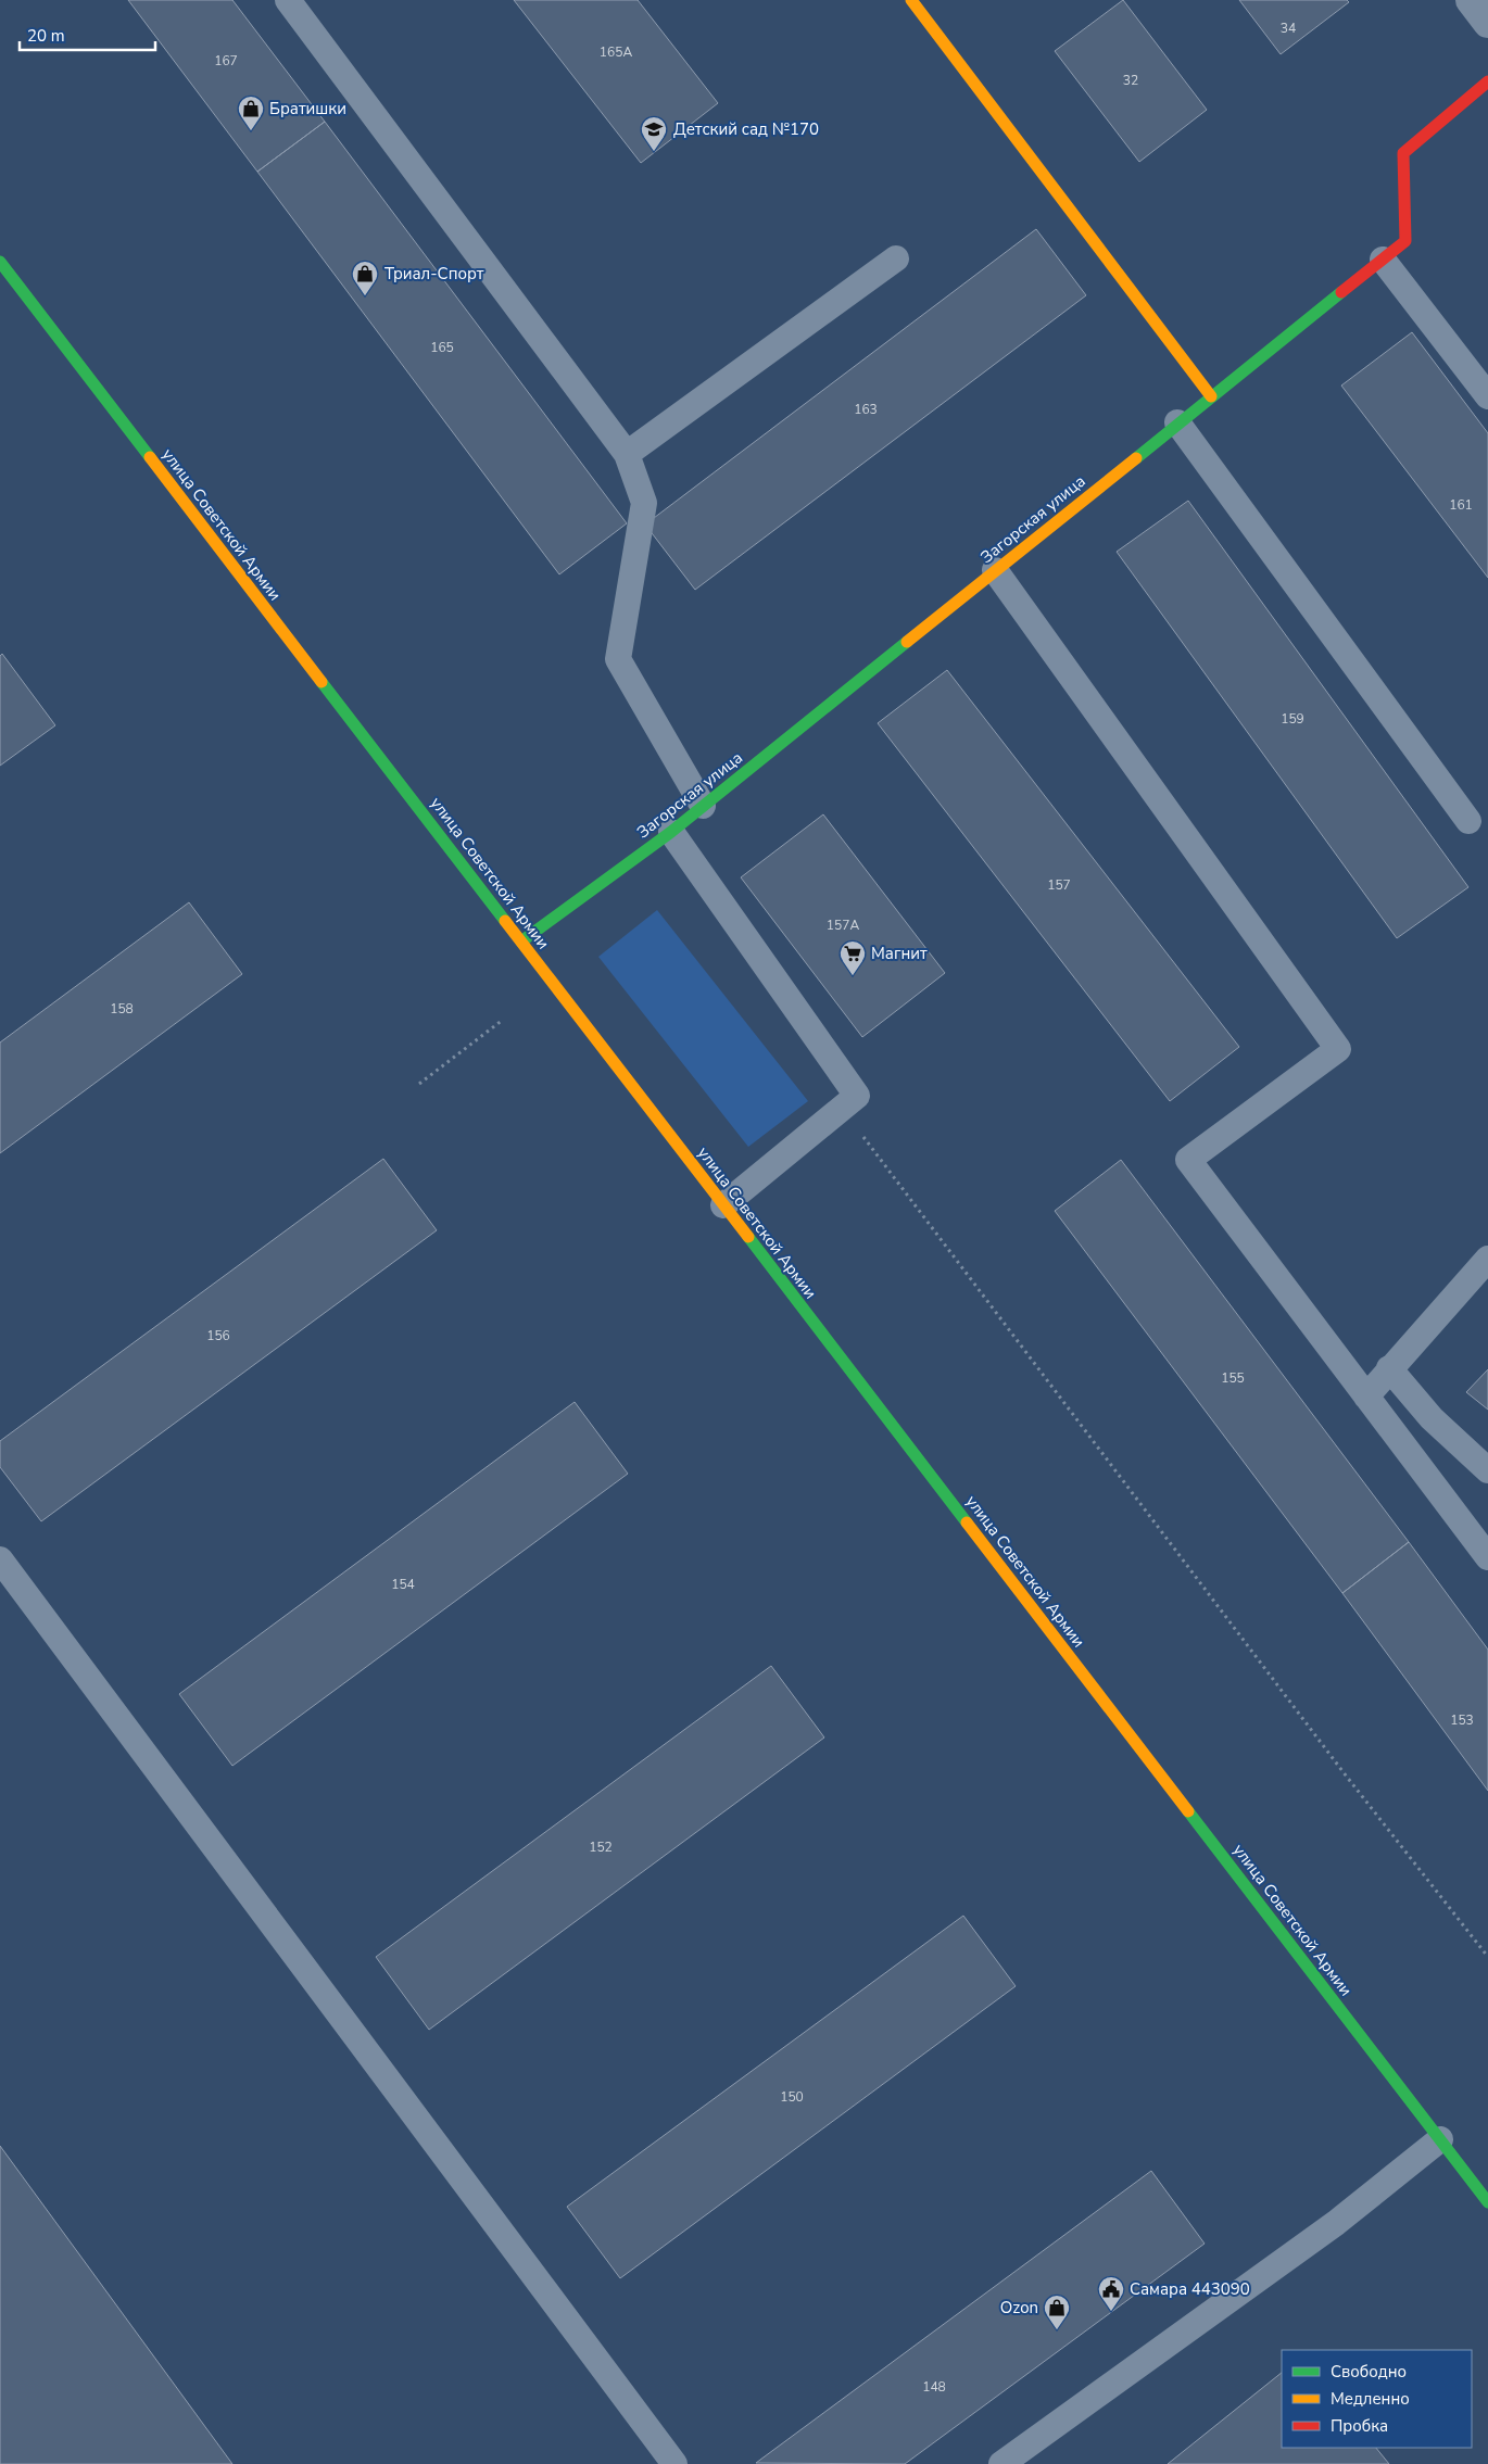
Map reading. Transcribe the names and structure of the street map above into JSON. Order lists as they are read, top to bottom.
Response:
{
  "streets": {
    "main road": ["Загорская улица", "улица Советской Армии"]
  },
  "crossings": [
    ["Загорская улица", "улица Советской Армии"]
  ],
  "places": {
    "shop": ["Братишки", "Триал-Спорт", "Ozon"],
    "school or university": ["Детский сад №170"],
    "supermarket": ["Магнит"],
    "public building": ["Самара 443090"]
  },
  "house_numbers": [
    "34",
    "165А",
    "167",
    "32",
    "165",
    "163",
    "161",
    "159",
    "157",
    "157А",
    "158",
    "156",
    "155",
    "154",
    "153",
    "152",
    "150",
    "148"
  ],
  "legend": ["Свободно", "Медленно", "Пробка"],
  "scale_bar": "20 m"
}
